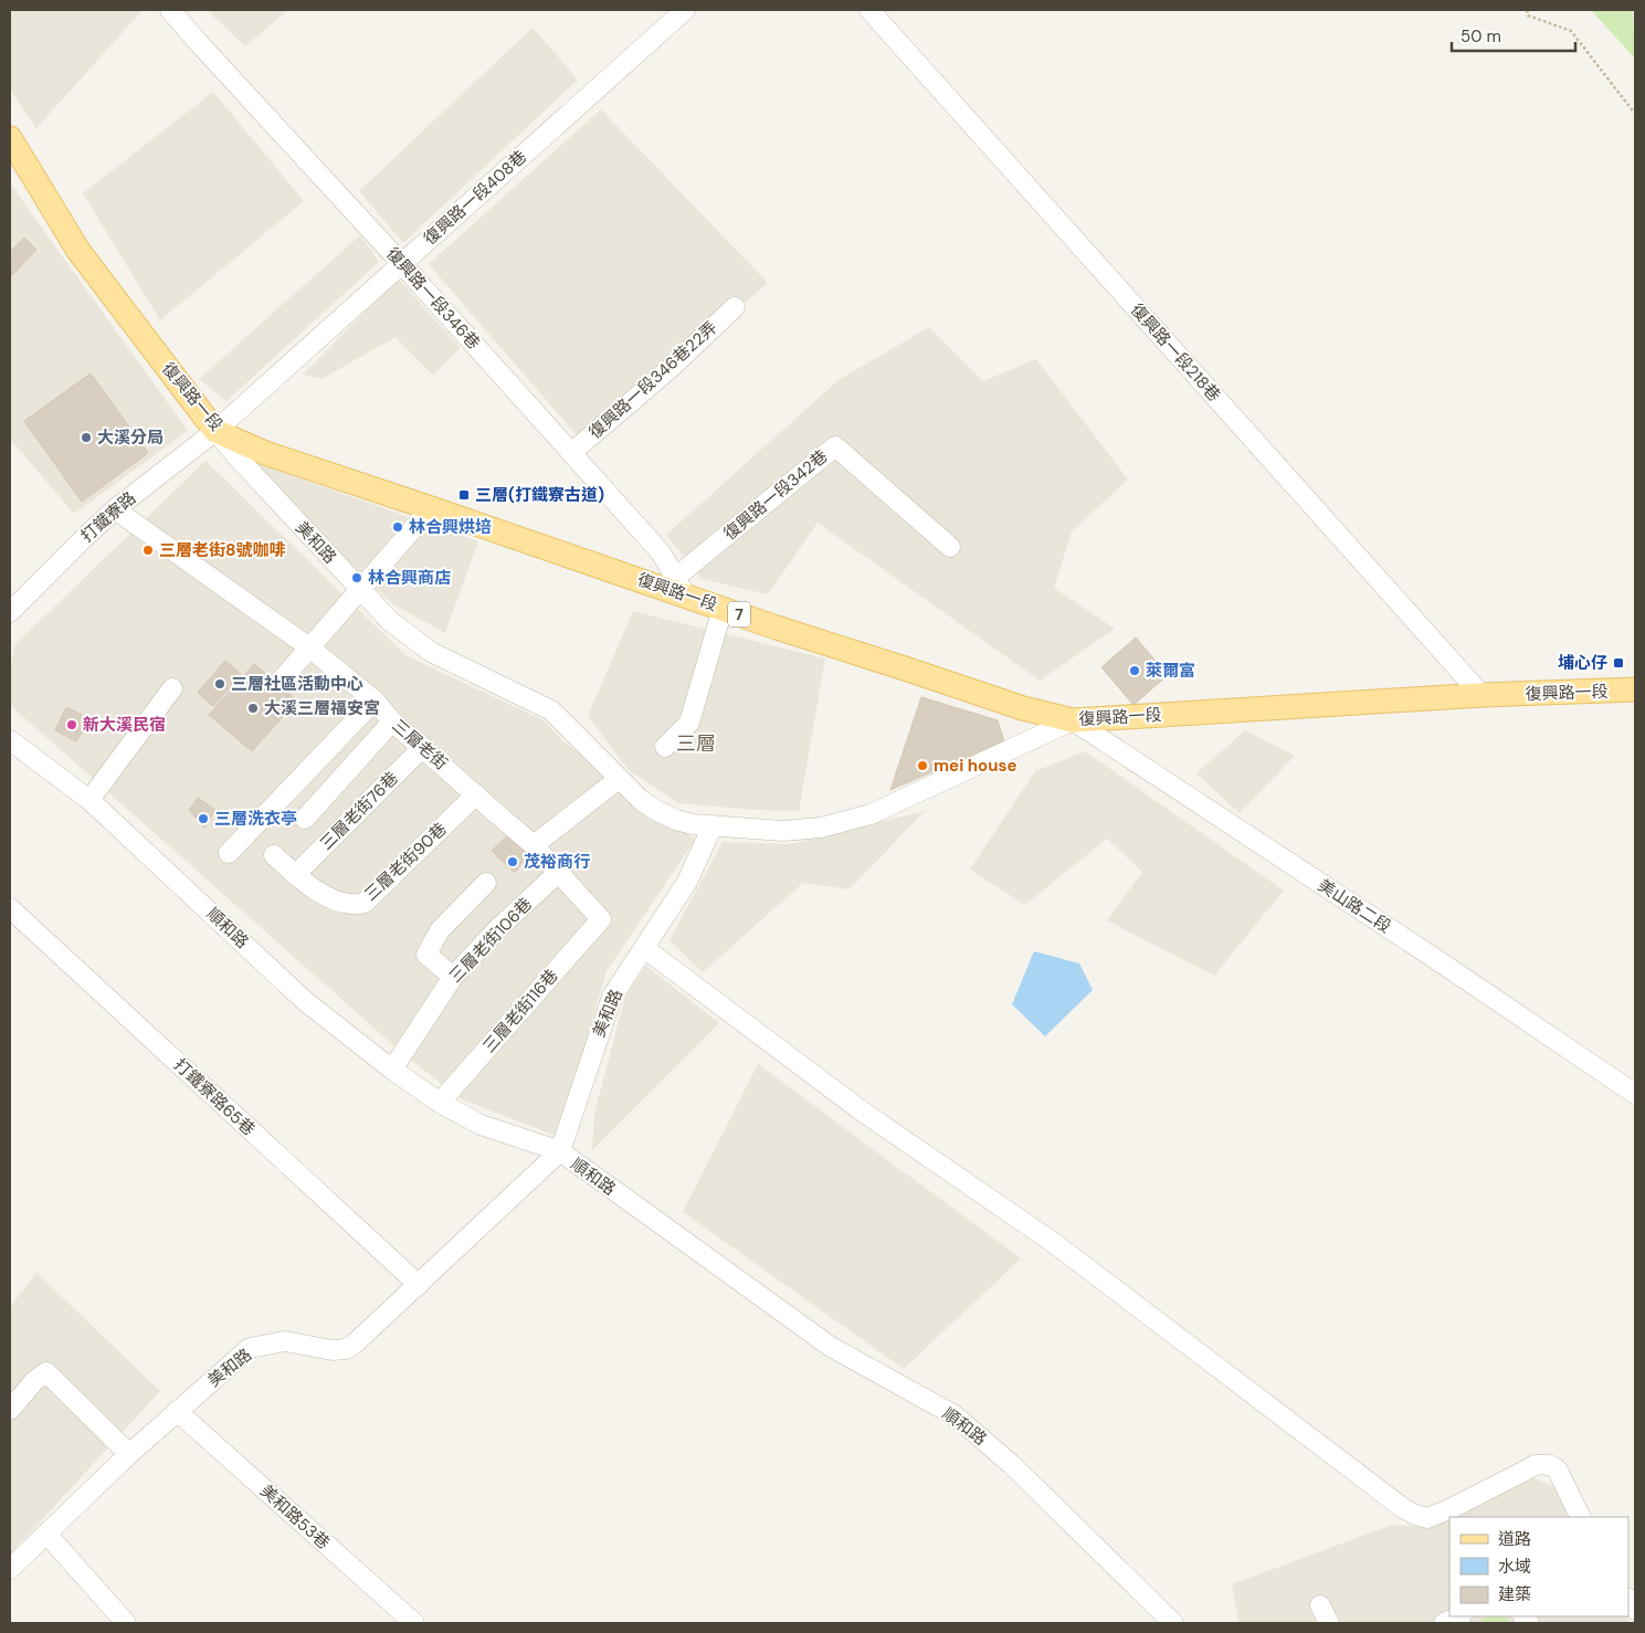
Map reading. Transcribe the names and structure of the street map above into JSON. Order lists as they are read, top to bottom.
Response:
{
  "streets": {
    "main road": ["復興路一段", "7"],
    "street": [
      "復興路一段408巷",
      "復興路一段346巷",
      "復興路一段218巷",
      "復興路一段346巷22弄",
      "復興路一段342巷",
      "打鐵寮路",
      "美和路",
      "三層老街",
      "三層老街76巷",
      "三層老街90巷",
      "美山路二段",
      "順和路",
      "三層老街106巷",
      "三層老街116巷",
      "打鐵寮路65巷",
      "美和路53巷"
    ]
  },
  "crossings": [
    ["復興路一段408巷", "復興路一段346巷"],
    ["復興路一段408巷", "復興路一段"],
    ["復興路一段408巷", "打鐵寮路"],
    ["復興路一段408巷", "美和路"],
    ["復興路一段346巷", "復興路一段346巷22弄"],
    ["復興路一段346巷", "復興路一段"],
    ["復興路一段346巷", "復興路一段342巷"],
    ["復興路一段218巷", "復興路一段"],
    ["復興路一段", "復興路一段342巷"],
    ["復興路一段", "打鐵寮路"],
    ["復興路一段", "美和路"],
    ["復興路一段", "美山路二段"],
    ["打鐵寮路", "美和路"],
    ["打鐵寮路", "三層老街"],
    ["美和路", "順和路"],
    ["美和路", "打鐵寮路65巷"],
    ["美和路", "美和路53巷"],
    ["三層老街", "三層老街76巷"],
    ["三層老街", "三層老街90巷"],
    ["三層老街", "三層老街106巷"],
    ["三層老街", "三層老街116巷"],
    ["三層老街76巷", "三層老街90巷"],
    ["順和路", "三層老街106巷"],
    ["順和路", "三層老街116巷"]
  ],
  "districts": ["三層"],
  "places": {
    "other": [
      "大溪分局",
      "林合興烘培",
      "三層老街8號咖啡",
      "林合興商店",
      "萊爾富",
      "三層社區活動中心",
      "大溪三層福安宮",
      "新大溪民宿",
      "mei house",
      "三層洗衣亭",
      "茂裕商行"
    ],
    "transit": ["三層(打鐵寮古道)", "埔心仔"]
  },
  "legend": ["道路", "水域", "建築"],
  "scale_bar": "50 m"
}
